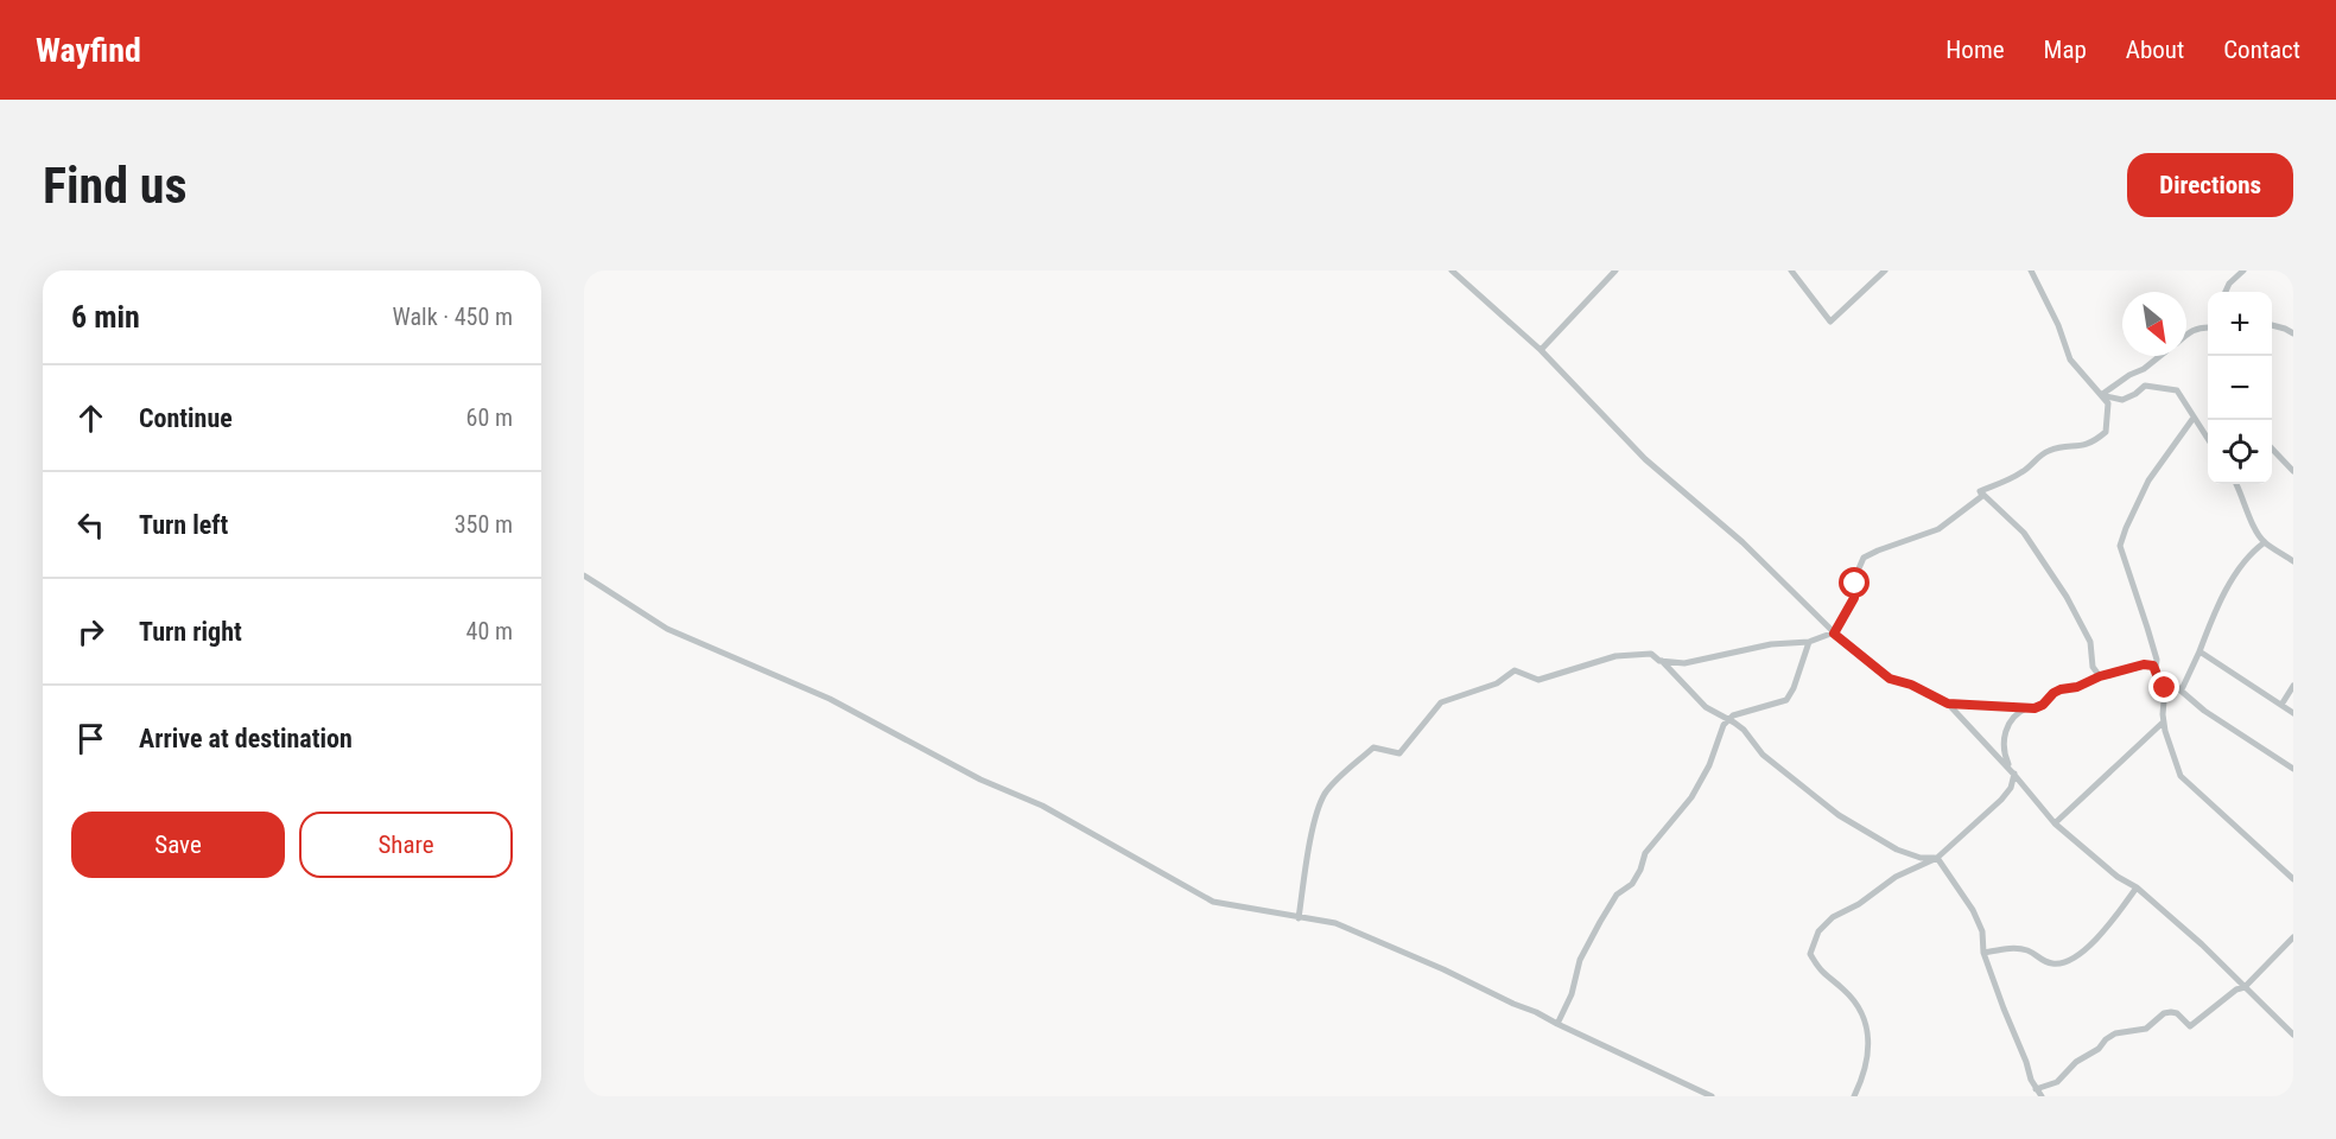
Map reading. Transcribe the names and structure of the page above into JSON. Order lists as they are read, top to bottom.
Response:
{
  "north": "bottom right",
  "page": {
    "header": "Wayfind",
    "nav": [
      "Home",
      "Map",
      "About",
      "Contact"
    ],
    "buttons": [
      "Directions",
      ["Save", "Share"]
    ],
    "title": "Find us",
    "heading": ["6 min", "Walk · 450 m"],
    "map_buttons": ["+", "−"],
    "list": [
      ["Continue", "60 m"],
      ["Turn left", "350 m"],
      ["Turn right", "40 m"],
      "Arrive at destination"
    ]
  }
}
